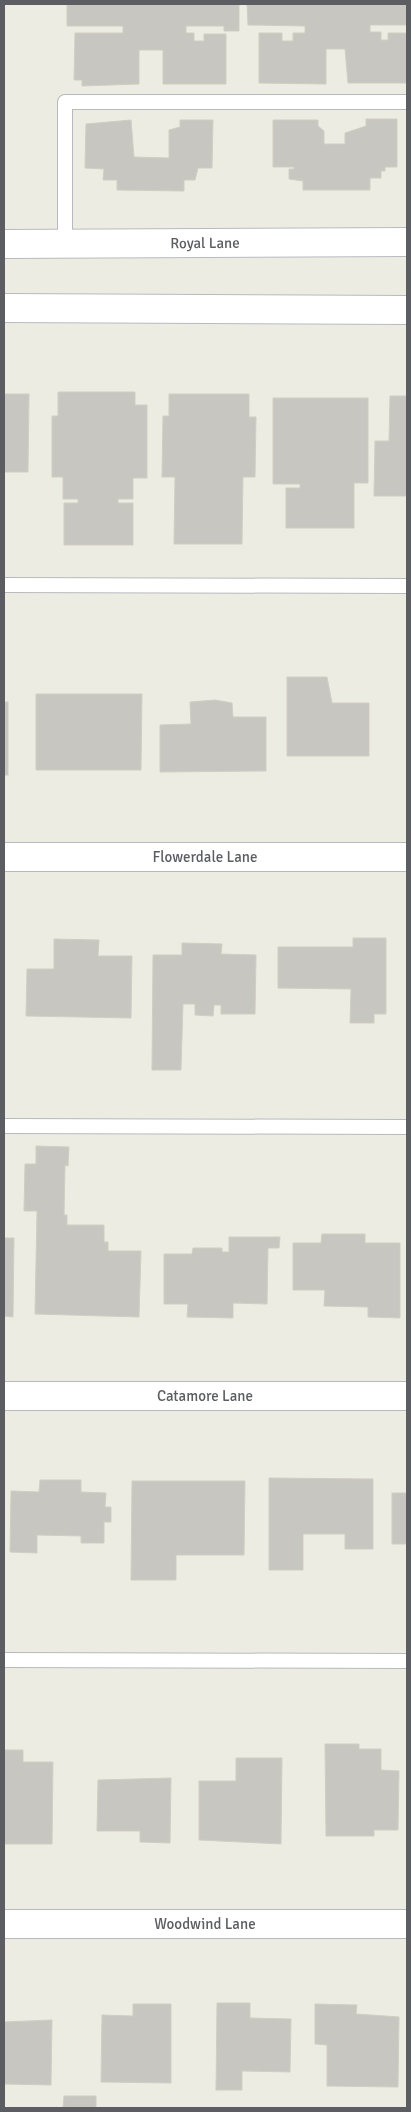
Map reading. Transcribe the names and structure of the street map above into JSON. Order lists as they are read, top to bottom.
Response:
{
  "streets": {
    "street": [
      "Royal Lane",
      "Flowerdale Lane",
      "Catamore Lane",
      "Woodwind Lane"
    ]
  }
}
